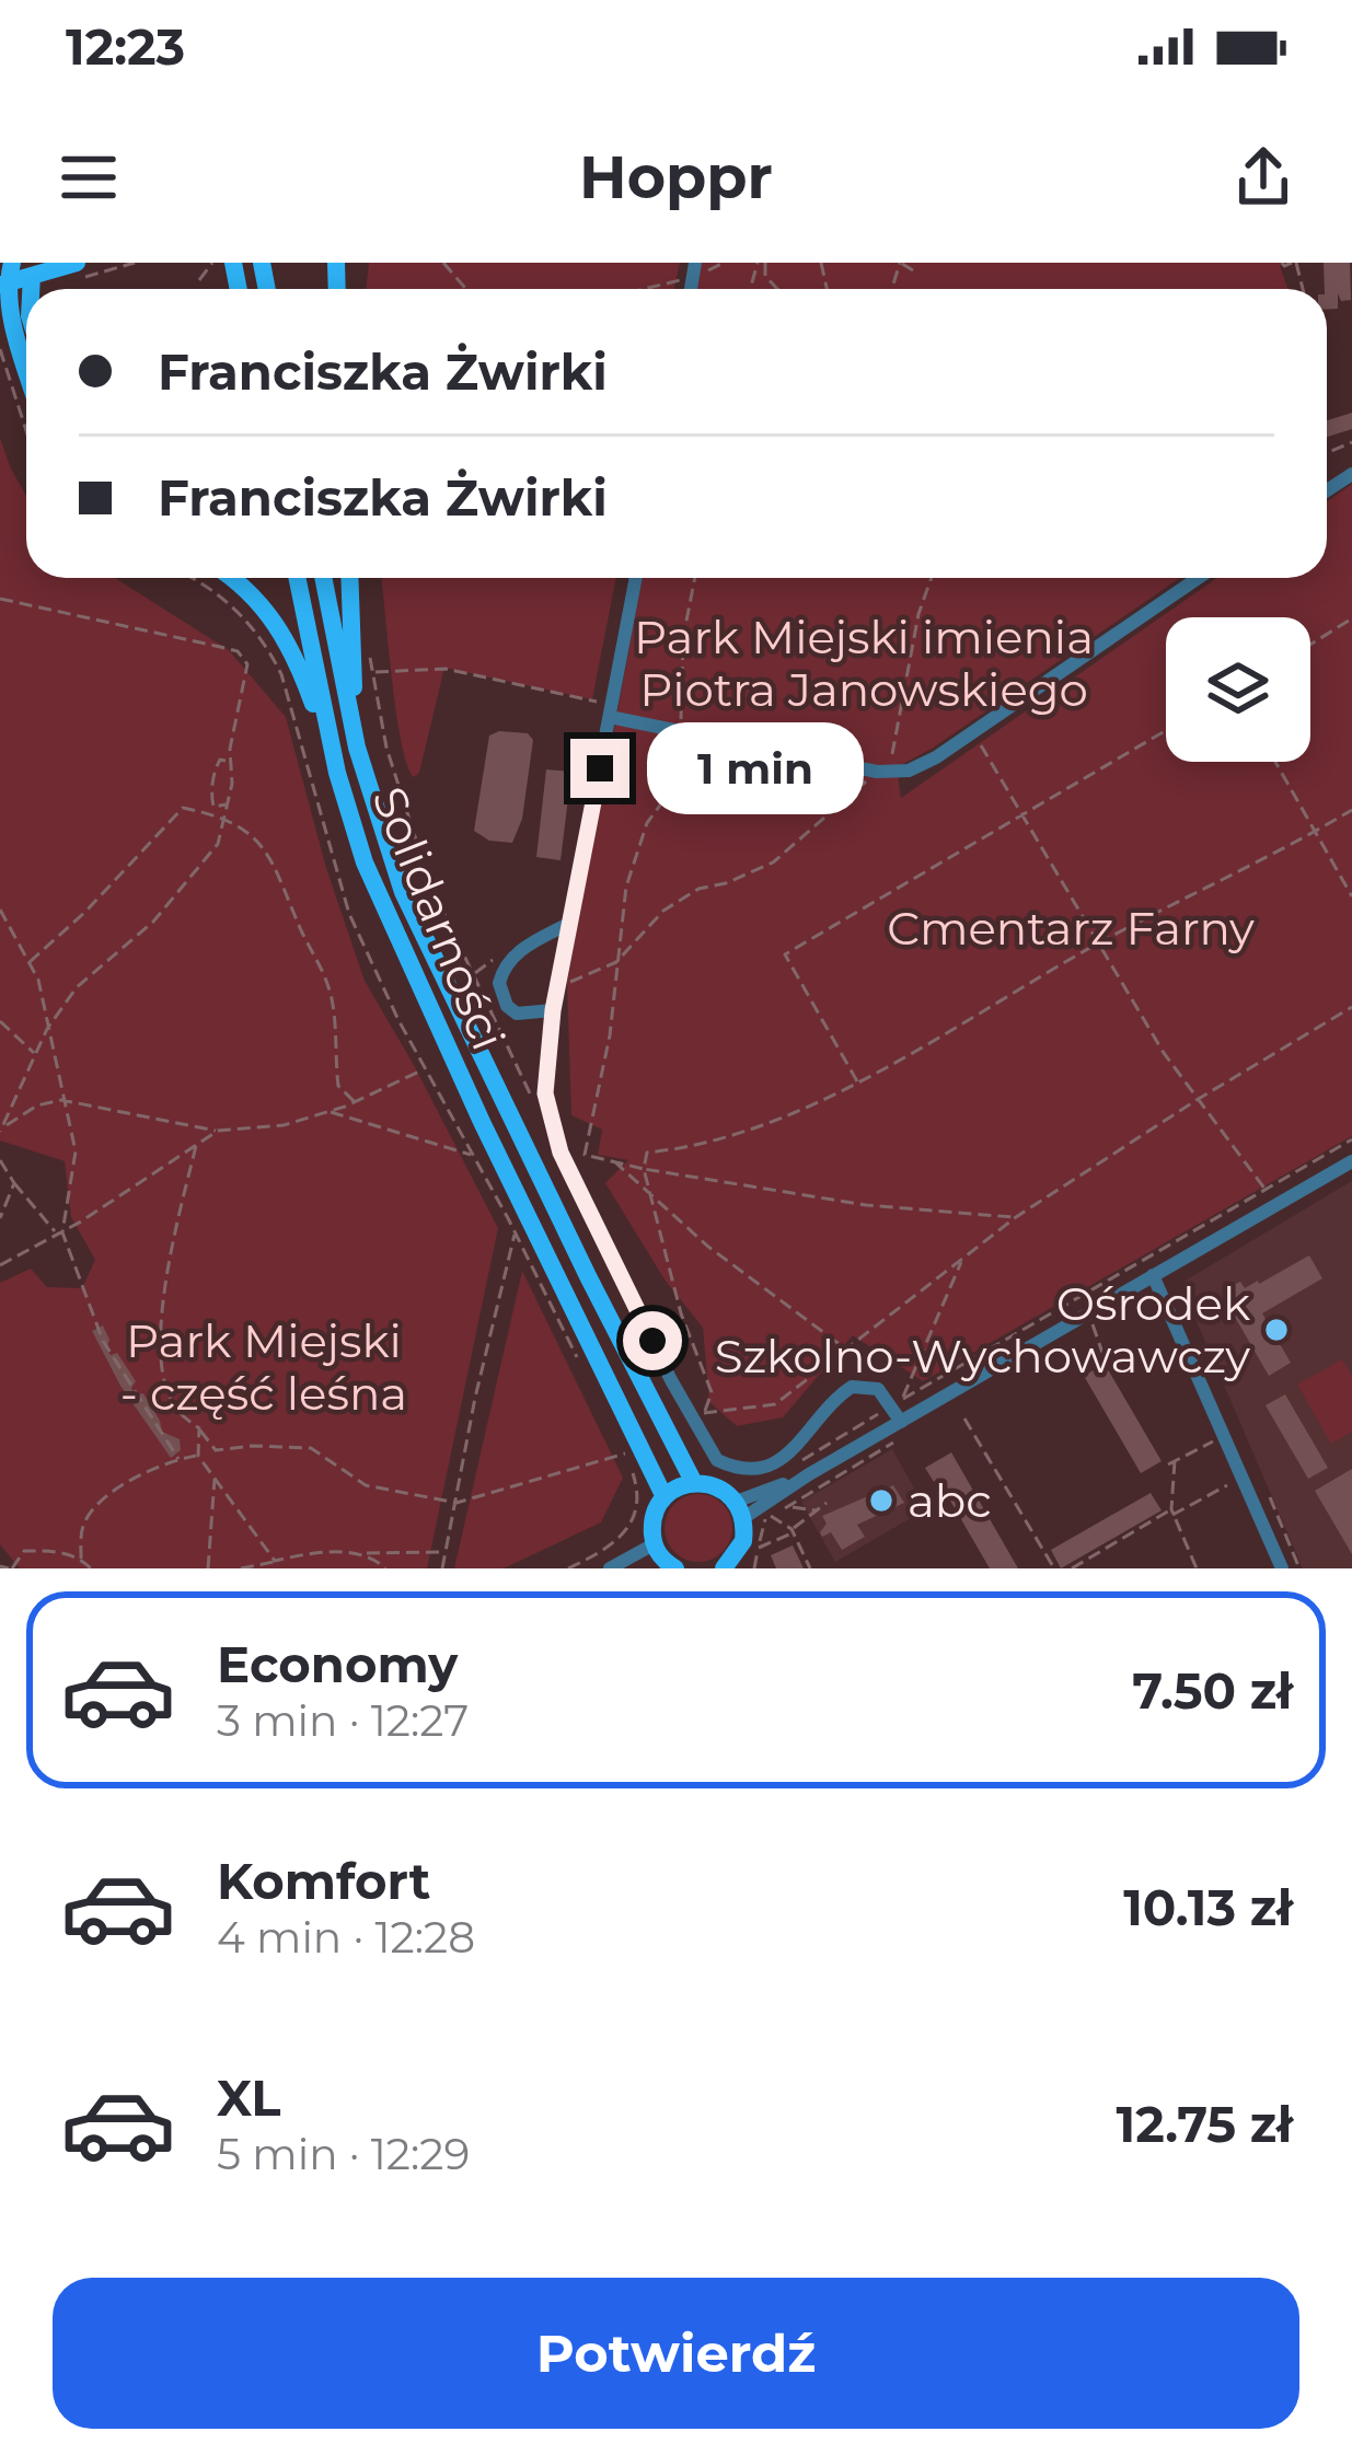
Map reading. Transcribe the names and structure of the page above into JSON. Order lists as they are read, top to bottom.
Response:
{
  "streets": {
    "main road": ["Solidarności"]
  },
  "parks": ["Park Miejski imienia Piotra Janowskiego", "Cmentarz Farny", "Park Miejski - część leśna"],
  "places": ["Ośrodek Szkolno-Wychowawczy", "abc"],
  "page": {
    "status": "12:23",
    "header": "Hoppr",
    "banner": ["Franciszka Żwirki", "Franciszka Żwirki"],
    "bubble": "1 min",
    "list": [
      {
        "name": "Economy",
        "note": "3 min · 12:27",
        "value": "7.50 zł"
      },
      {
        "name": "Komfort",
        "note": "4 min · 12:28",
        "value": "10.13 zł"
      },
      {
        "name": "XL",
        "note": "5 min · 12:29",
        "value": "12.75 zł"
      }
    ],
    "buttons": "Potwierdź"
  }
}
